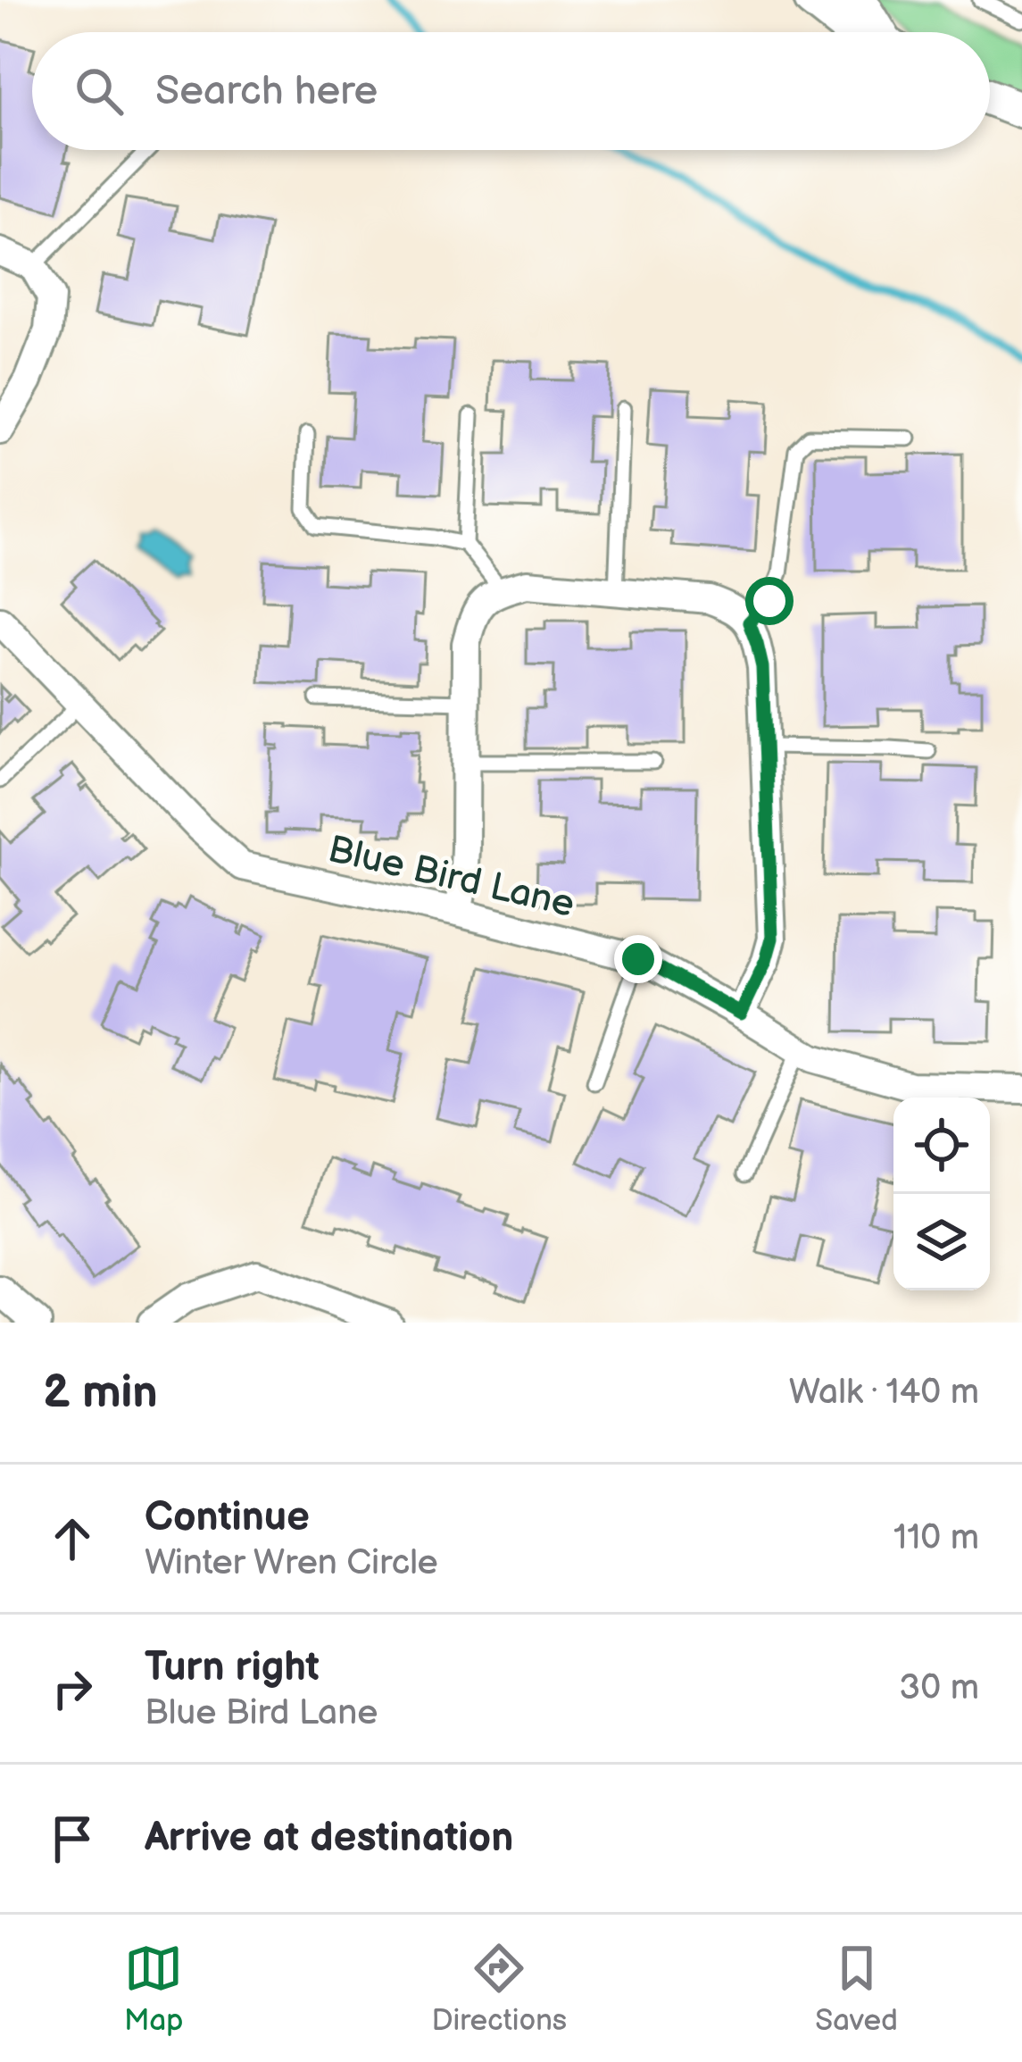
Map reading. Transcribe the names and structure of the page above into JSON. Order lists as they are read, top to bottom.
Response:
{
  "streets": {
    "street": ["Blue Bird Lane"]
  },
  "page": {
    "search": "Search here",
    "heading": ["2 min", "Walk · 140 m"],
    "list": [
      ["Continue", "Winter Wren Circle", "110 m"],
      ["Turn right", "Blue Bird Lane", "30 m"],
      "Arrive at destination"
    ],
    "nav": ["Map", "Directions", "Saved"]
  }
}
